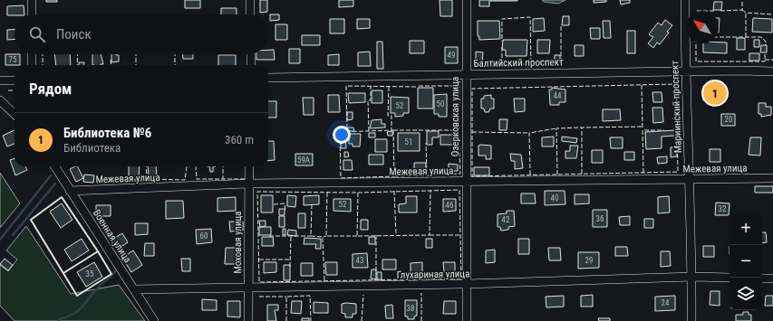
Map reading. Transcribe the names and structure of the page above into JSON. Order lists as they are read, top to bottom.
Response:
{
  "streets": {
    "street": [
      "Балтийский проспект",
      "Мариинский проспект",
      "Озерковская улица",
      "Межевая улица",
      "Военная улица",
      "Моховая улица",
      "Глухариная улица"
    ]
  },
  "crossings": [
    ["Балтийский проспект", "Мариинский проспект"],
    ["Балтийский проспект", "Озерковская улица"],
    ["Мариинский проспект", "Межевая улица"],
    ["Мариинский проспект", "Глухариная улица"],
    ["Озерковская улица", "Межевая улица"],
    ["Озерковская улица", "Глухариная улица"],
    ["Межевая улица", "Военная улица"],
    ["Межевая улица", "Моховая улица"],
    ["Военная улица", "Глухариная улица"],
    ["Моховая улица", "Глухариная улица"]
  ],
  "house_numbers": [
    "49",
    "75",
    "44",
    "50",
    "52",
    "20",
    "51",
    "59А",
    "40",
    "52",
    "46",
    "32",
    "36",
    "42",
    "60",
    "43",
    "29",
    "35",
    "24",
    "38"
  ],
  "north": "top left",
  "page": {
    "search": "Поиск",
    "heading": "Рядом",
    "pins": "1",
    "list": [
      {
        "mark": "1",
        "name": "Библиотека №6",
        "note": "Библиотека",
        "value": "360 m"
      }
    ],
    "map_buttons": ["+", "−"]
  }
}
